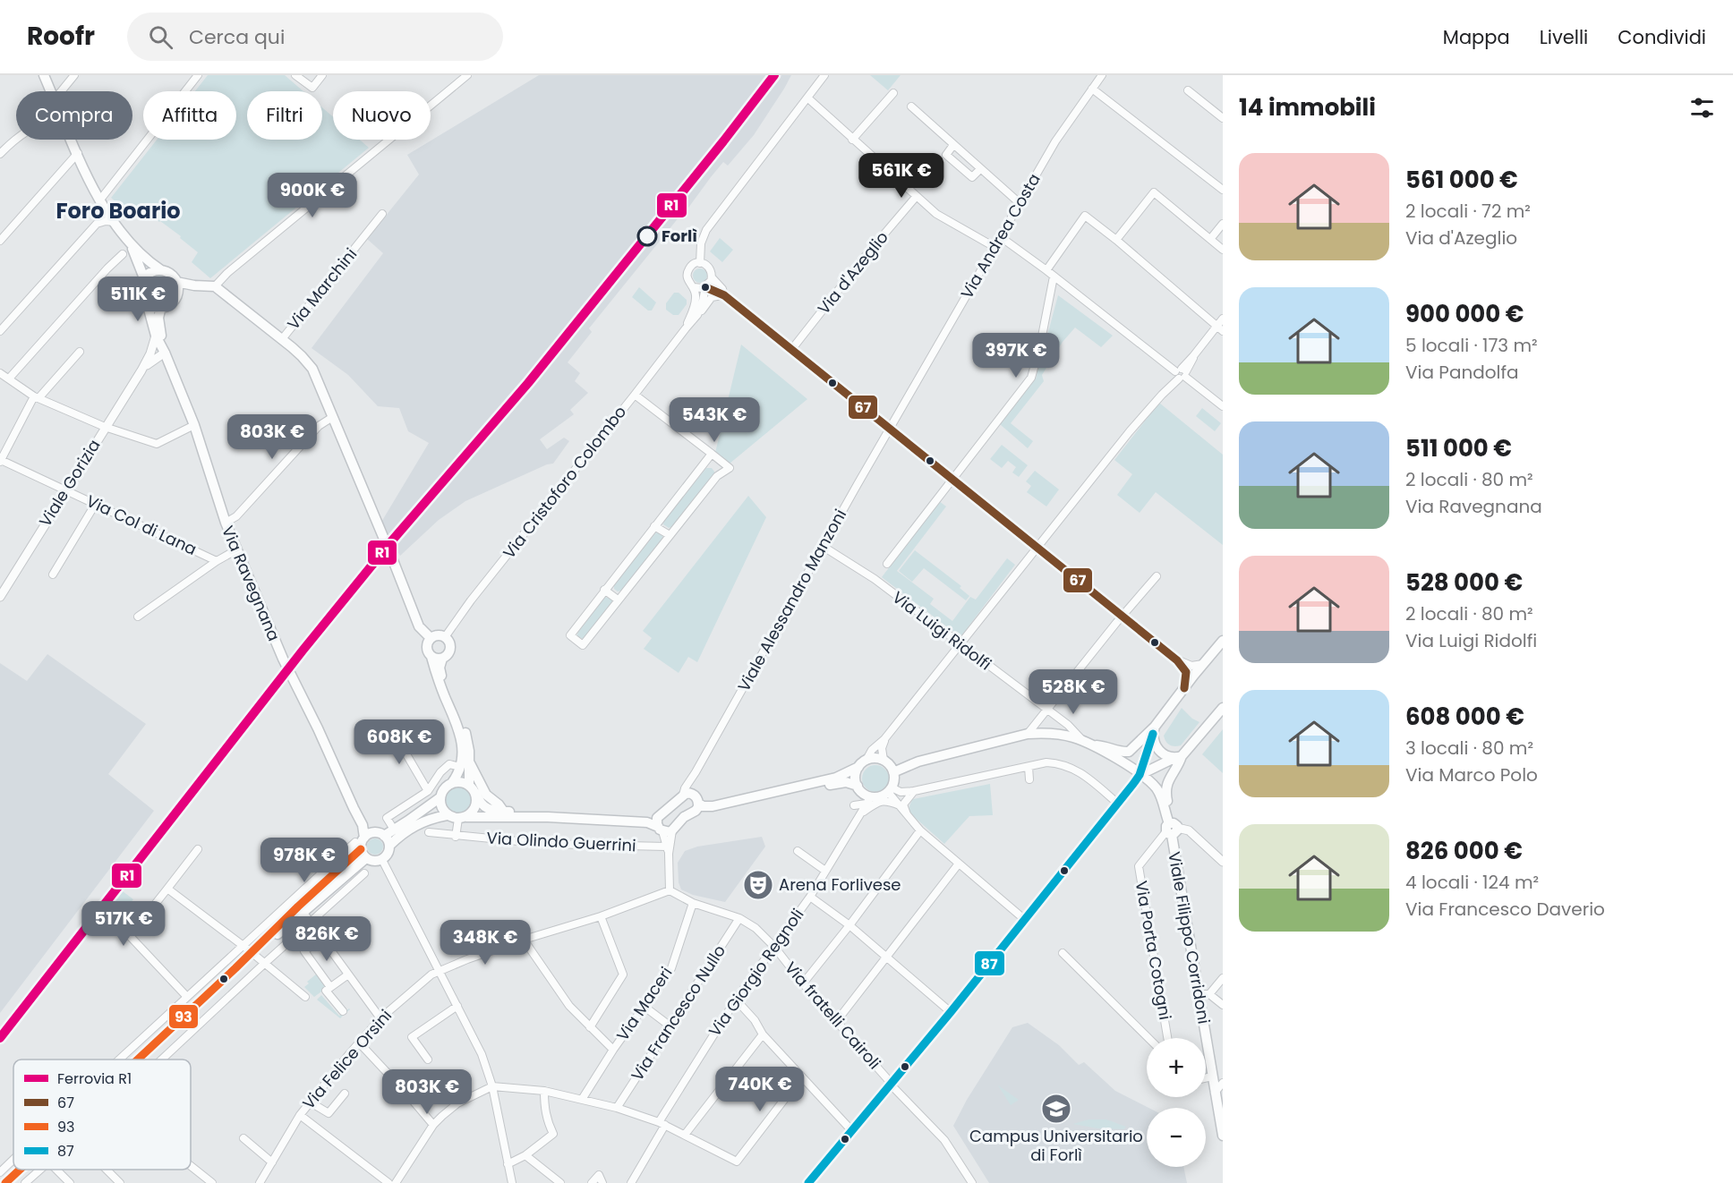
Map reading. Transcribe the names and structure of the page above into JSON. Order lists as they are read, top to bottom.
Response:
{
  "streets": {
    "main road": ["Via Ravegnana", "Viale Filippo Corridoni"],
    "street": [
      "Via Andrea Costa",
      "Via d'Azeglio",
      "Via Marchini",
      "Via Cristoforo Colombo",
      "Viale Gorizia",
      "Via Col di Lana",
      "Viale Alessandro Manzoni",
      "Via Luigi Ridolfi",
      "Via Olindo Guerrini",
      "Via Porta Cotogni",
      "Via Giorgio Regnoli",
      "Via Maceri",
      "Via Francesco Nullo",
      "Via fratelli Cairoli",
      "Via Felice Orsini"
    ]
  },
  "crossings": [
    ["Via Andrea Costa", "Viale Alessandro Manzoni"],
    ["Viale Gorizia", "Via Col di Lana"],
    ["Viale Gorizia", "Via Ravegnana"],
    ["Viale Alessandro Manzoni", "Via Luigi Ridolfi"],
    ["Viale Filippo Corridoni", "Via Porta Cotogni"],
    ["Via Giorgio Regnoli", "Via fratelli Cairoli"],
    ["Via Maceri", "Via fratelli Cairoli"],
    ["Via Francesco Nullo", "Via fratelli Cairoli"],
    ["Via fratelli Cairoli", "Via Felice Orsini"]
  ],
  "districts": ["Foro Boario"],
  "places": {
    "other": ["Forlì"],
    "theatre": ["Arena Forlivese"],
    "school or university": ["Campus Universitario di Forlì"]
  },
  "lines": [
    "rail line R1",
    "transit line 67",
    "transit line 87",
    "transit line 93"
  ],
  "legend": [
    "Ferrovia R1",
    "67",
    "93",
    "87"
  ],
  "page": {
    "header": "Roofr",
    "search": "Cerca qui",
    "nav": ["Mappa", "Livelli", "Condividi"],
    "heading": "14 immobili",
    "chip": [
      "Compra",
      "Affitta",
      "Filtri",
      "Nuovo"
    ],
    "list": [
      {
        "name": "561 000 €",
        "note": "2 locali · 72 m² · Via d'Azeglio"
      },
      {
        "name": "900 000 €",
        "note": "5 locali · 173 m² · Via Pandolfa"
      },
      {
        "name": "511 000 €",
        "note": "2 locali · 80 m² · Via Ravegnana"
      },
      {
        "name": "528 000 €",
        "note": "2 locali · 80 m² · Via Luigi Ridolfi"
      },
      {
        "name": "608 000 €",
        "note": "3 locali · 80 m² · Via Marco Polo"
      },
      {
        "name": "826 000 €",
        "note": "4 locali · 124 m² · Via Francesco Daverio"
      }
    ],
    "price": [
      "561K €",
      "900K €",
      "511K €",
      "397K €",
      "543K €",
      "803K €",
      "528K €",
      "608K €",
      "978K €",
      "517K €",
      "826K €",
      "348K €",
      "740K €",
      "803K €"
    ],
    "map_buttons": ["+", "−"]
  }
}
